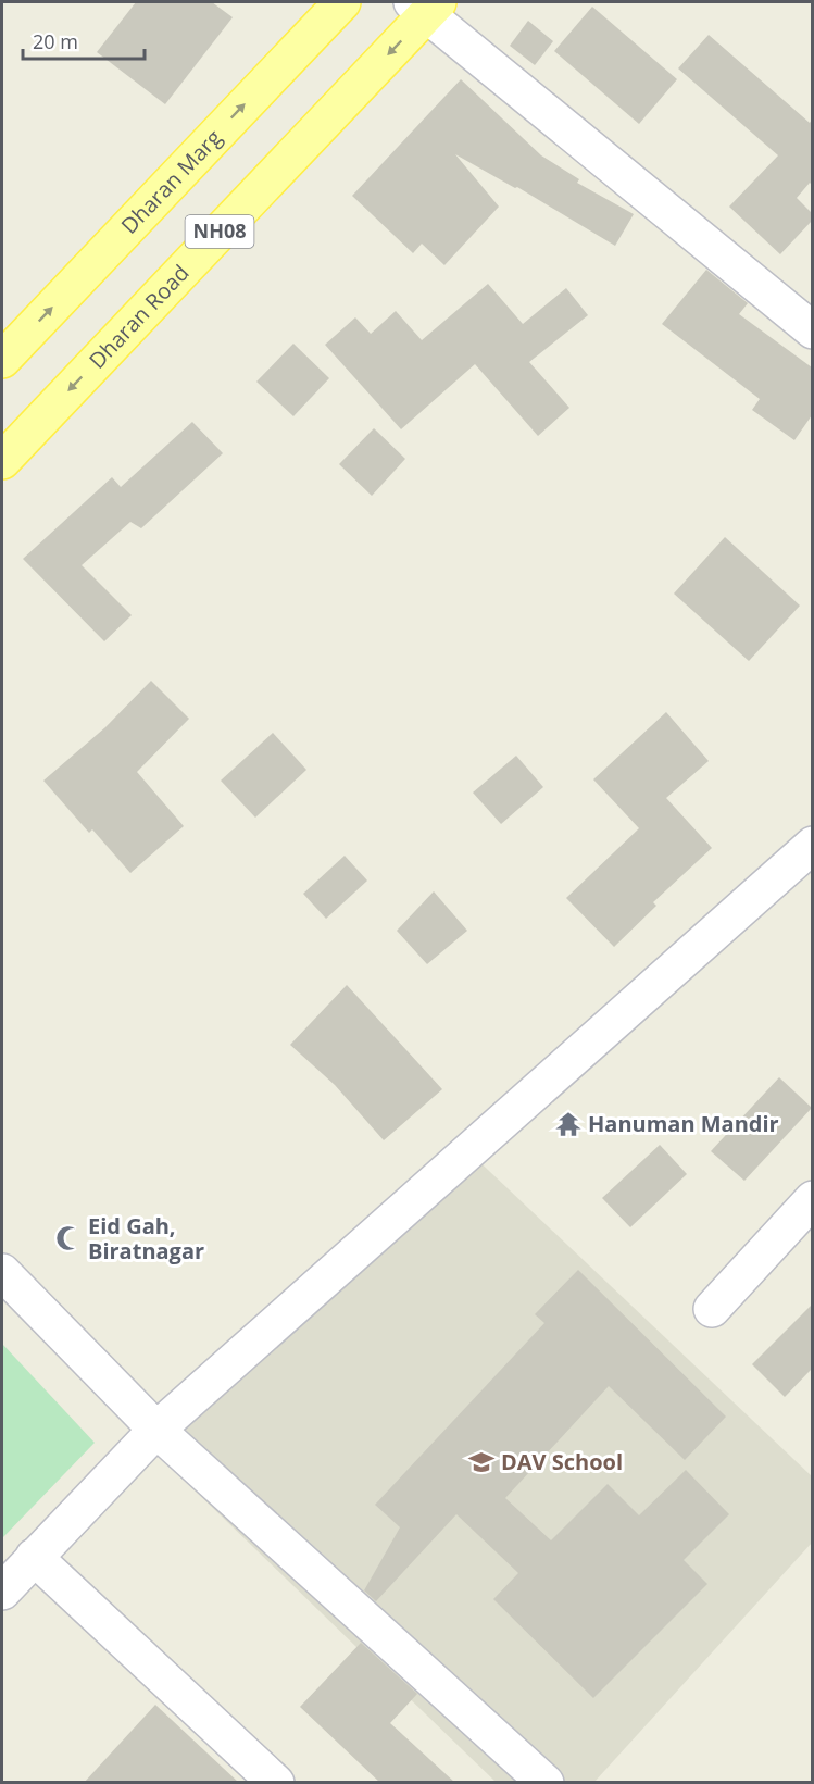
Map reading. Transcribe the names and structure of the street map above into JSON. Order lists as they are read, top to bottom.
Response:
{
  "streets": {
    "main road": ["Dharan Marg", "NH08", "Dharan Road"]
  },
  "one_way": ["Dharan Marg", "Dharan Road"],
  "places": {
    "temple": ["Hanuman Mandir"],
    "mosque": ["Eid Gah, Biratnagar"],
    "school or university": ["DAV School"]
  },
  "scale_bar": "20 m"
}
